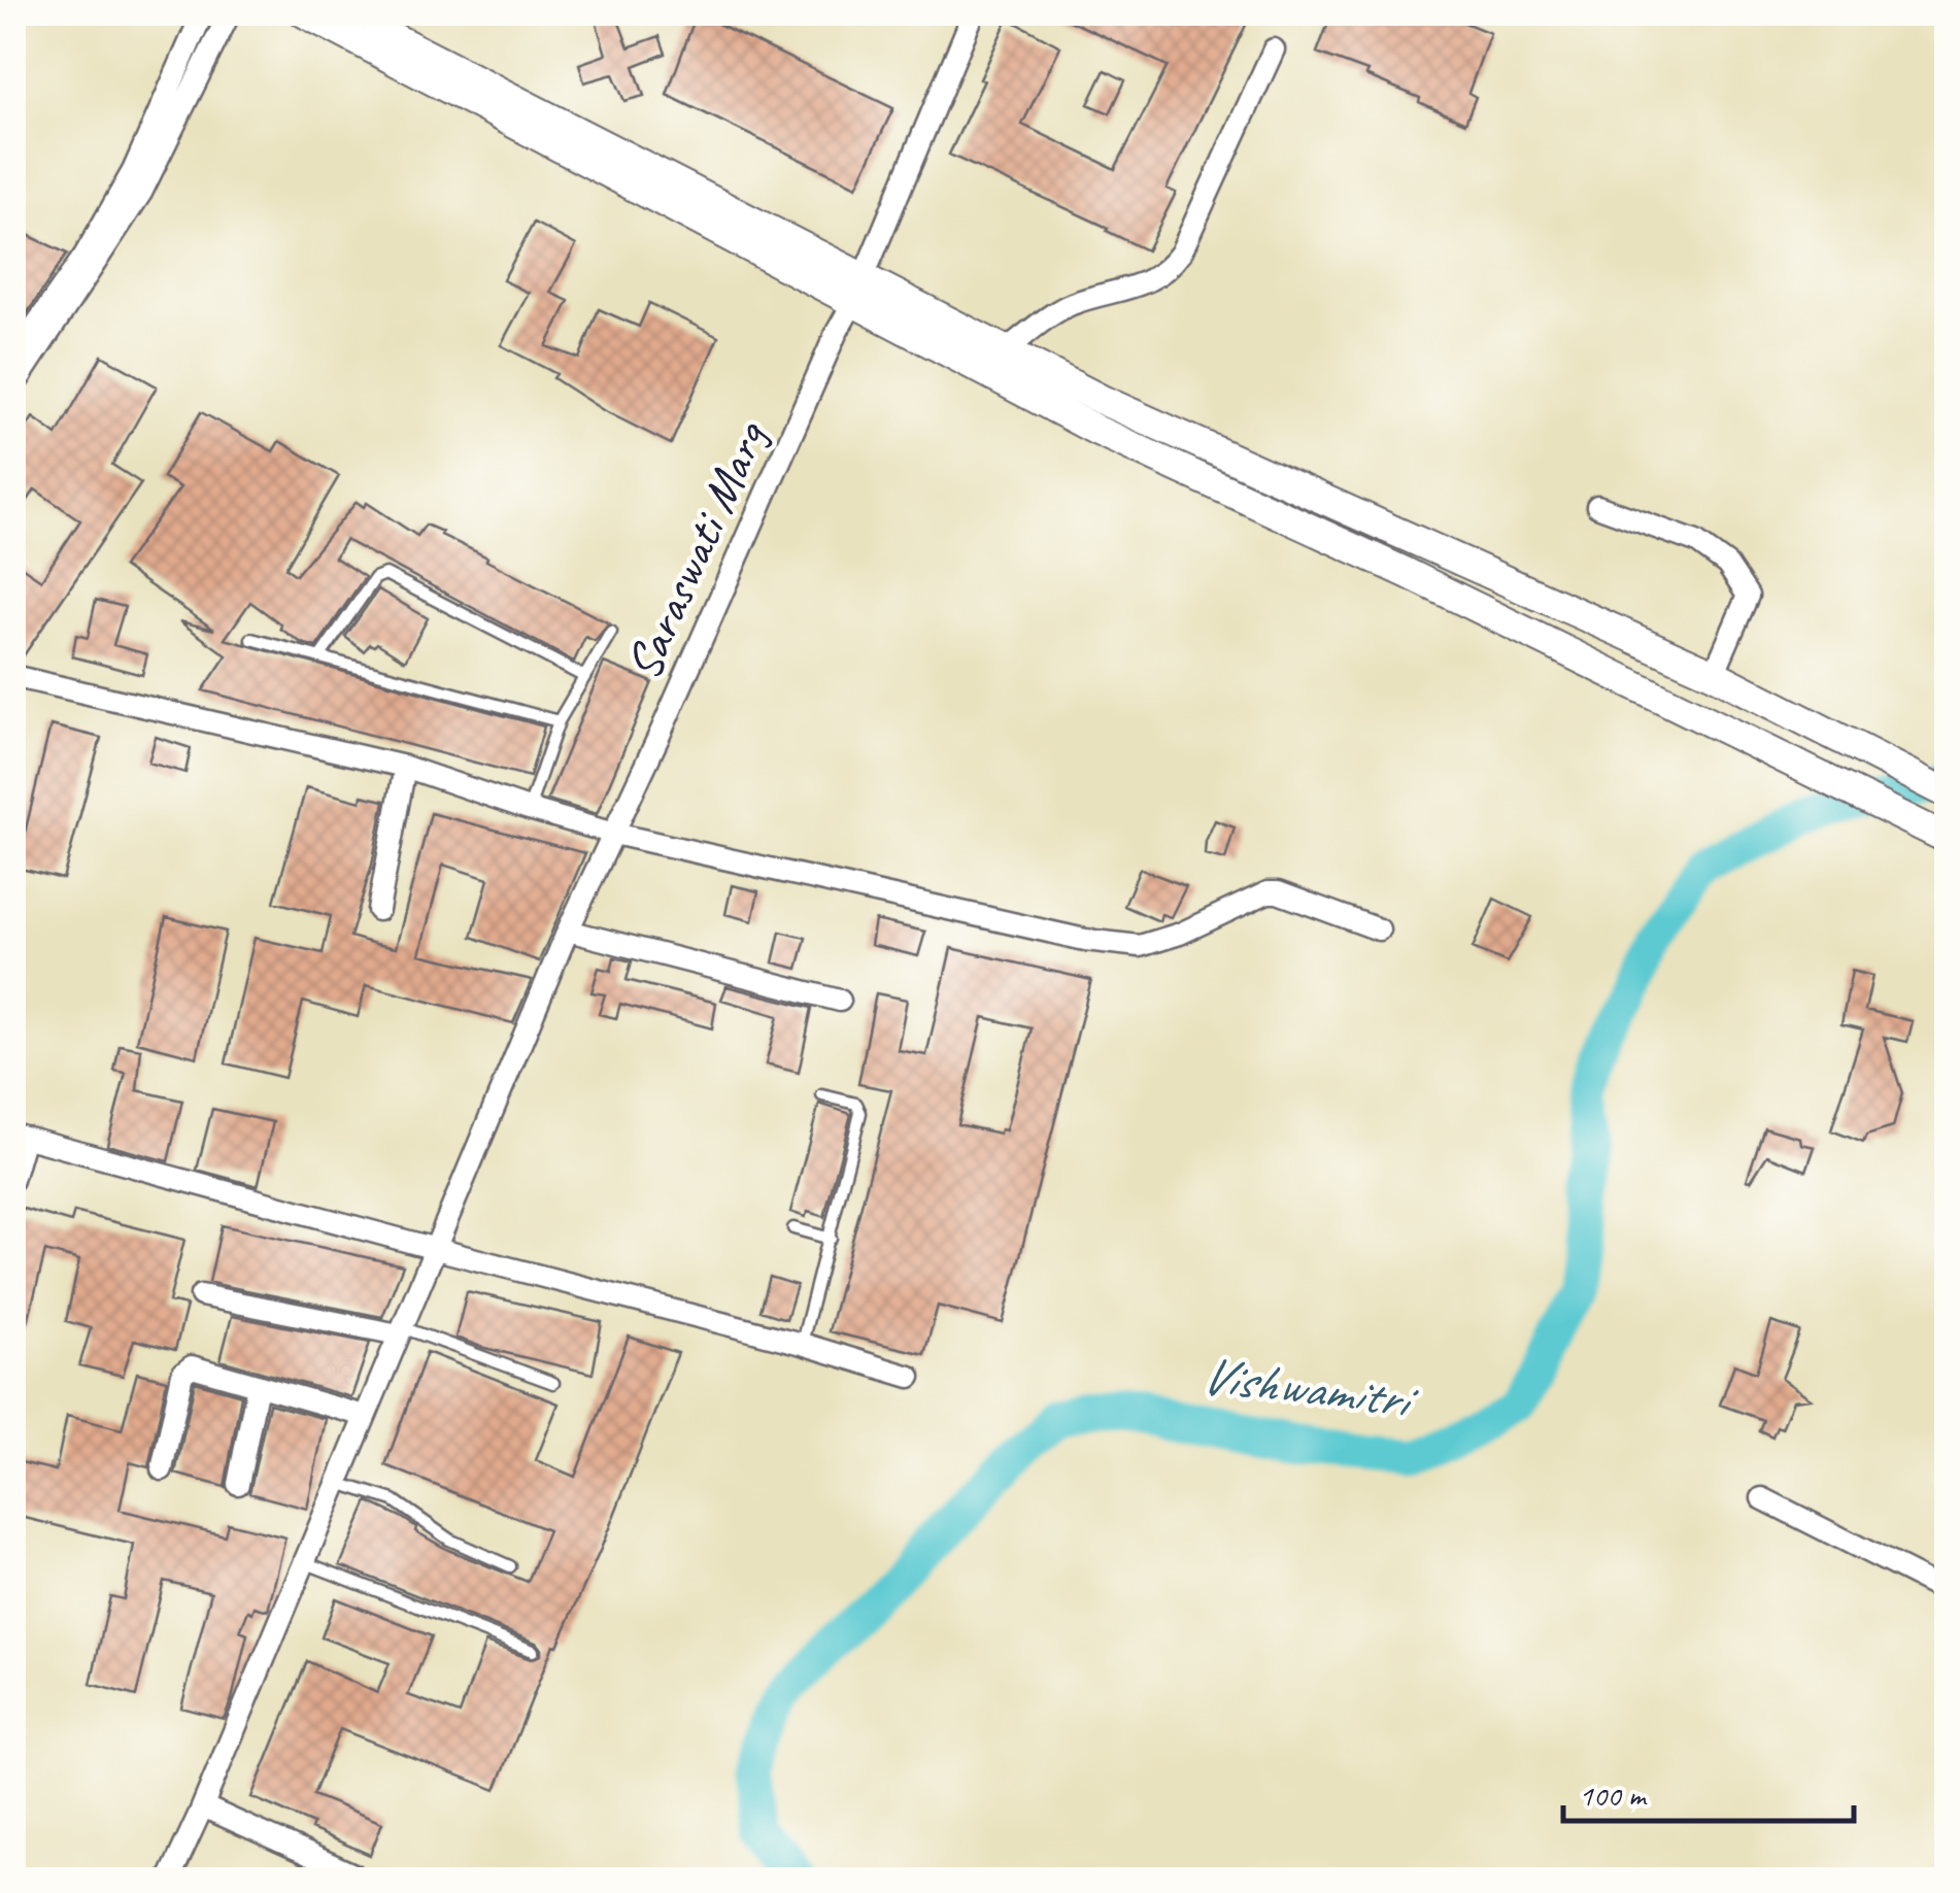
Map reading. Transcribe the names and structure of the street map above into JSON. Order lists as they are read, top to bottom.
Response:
{
  "streets": {
    "street": ["Saraswati Marg"]
  },
  "water": ["Vishwamitri"],
  "scale_bar": "100 m"
}
